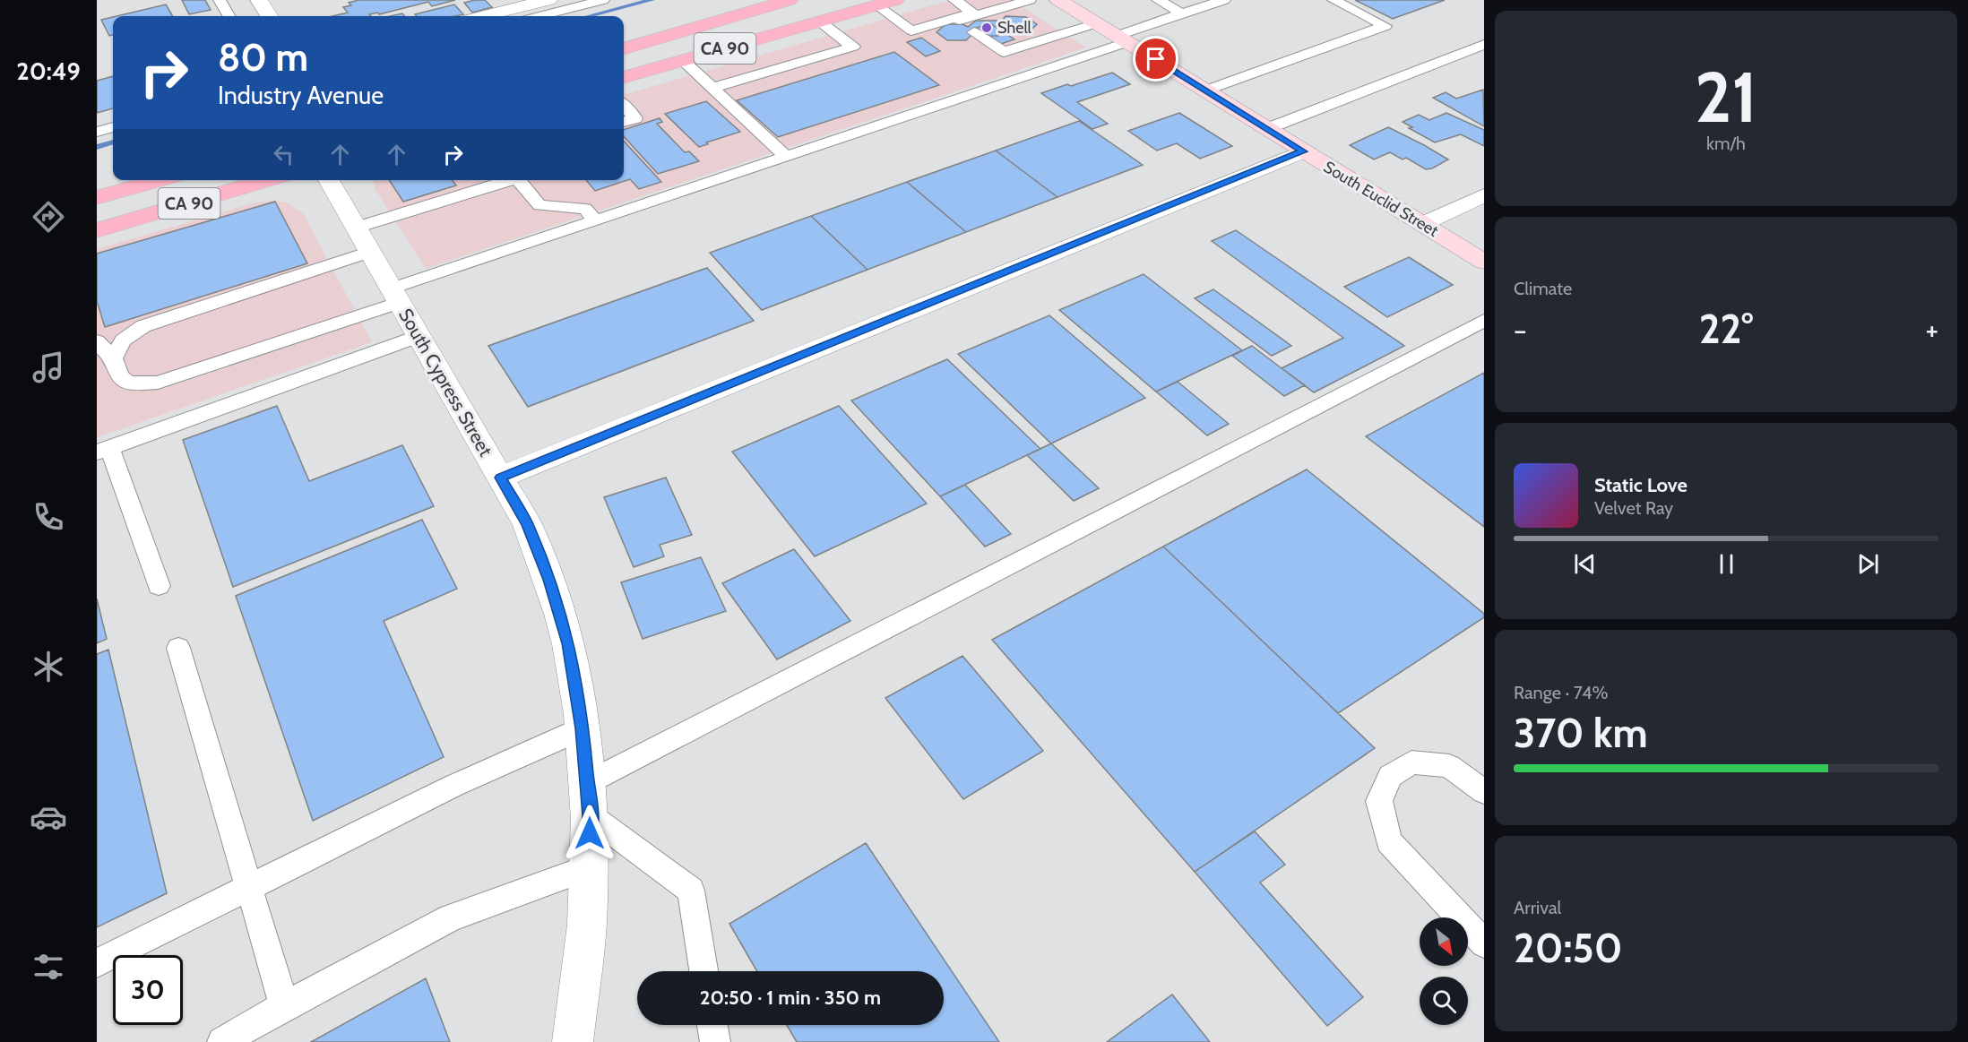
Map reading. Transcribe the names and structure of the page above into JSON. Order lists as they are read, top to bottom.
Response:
{
  "streets": {
    "main road": ["CA 90", "South Euclid Street"],
    "street": ["South Cypress Street"]
  },
  "places": ["Shell"],
  "north": "bottom right",
  "page": {
    "tabs": "20:49",
    "tile": [
      ["21", "km/h"],
      "Climate",
      ["Range · 74%", "370 km"],
      ["Arrival", "20:50"]
    ],
    "turn": ["80 m", "Industry Avenue"],
    "heat": ["−", "22°", "+"],
    "song": ["Static Love", "Velvet Ray"],
    "limit": "30",
    "trip": "20:50 · 1 min · 350 m"
  }
}
